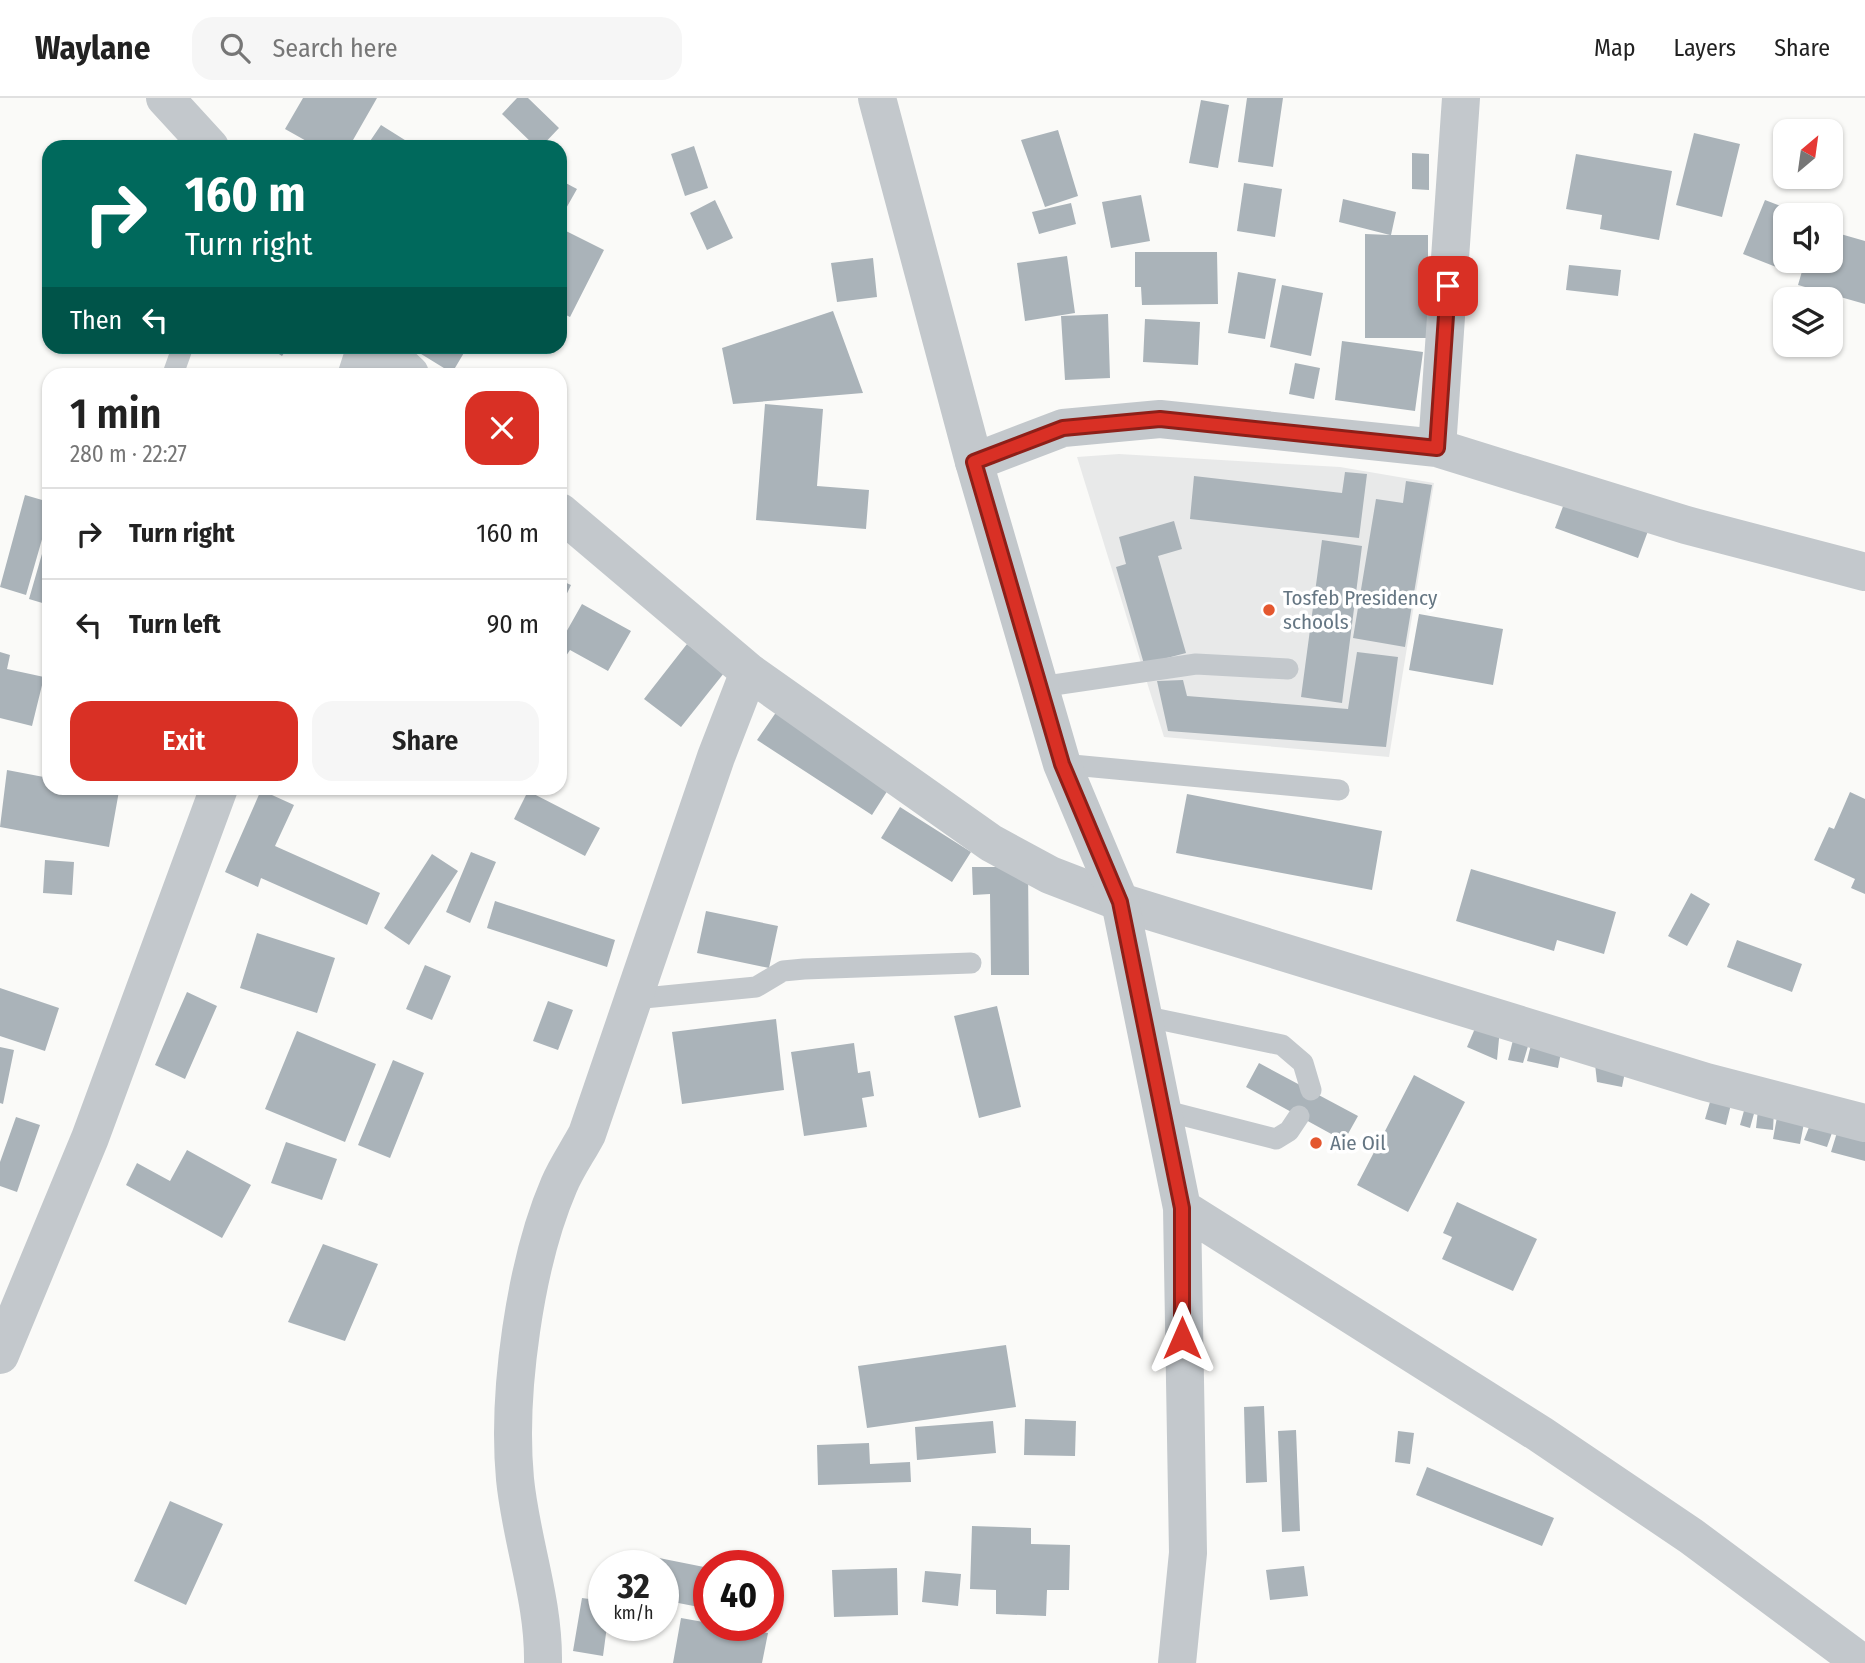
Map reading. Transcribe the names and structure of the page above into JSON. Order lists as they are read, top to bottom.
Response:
{
  "places": ["Tosfeb Presidency schools", "Aie Oil"],
  "north": "top right",
  "page": {
    "header": "Waylane",
    "search": "Search here",
    "nav": ["Map", "Layers", "Share"],
    "turn": ["160 m", "Turn right"],
    "then": "Then",
    "heading": ["1 min", "280 m · 22:27"],
    "list": [
      {
        "name": "Turn right",
        "value": "160 m"
      },
      {
        "name": "Turn left",
        "value": "90 m"
      }
    ],
    "buttons": ["Exit", "Share"],
    "speed": "32 km/h",
    "limit": "40"
  }
}
